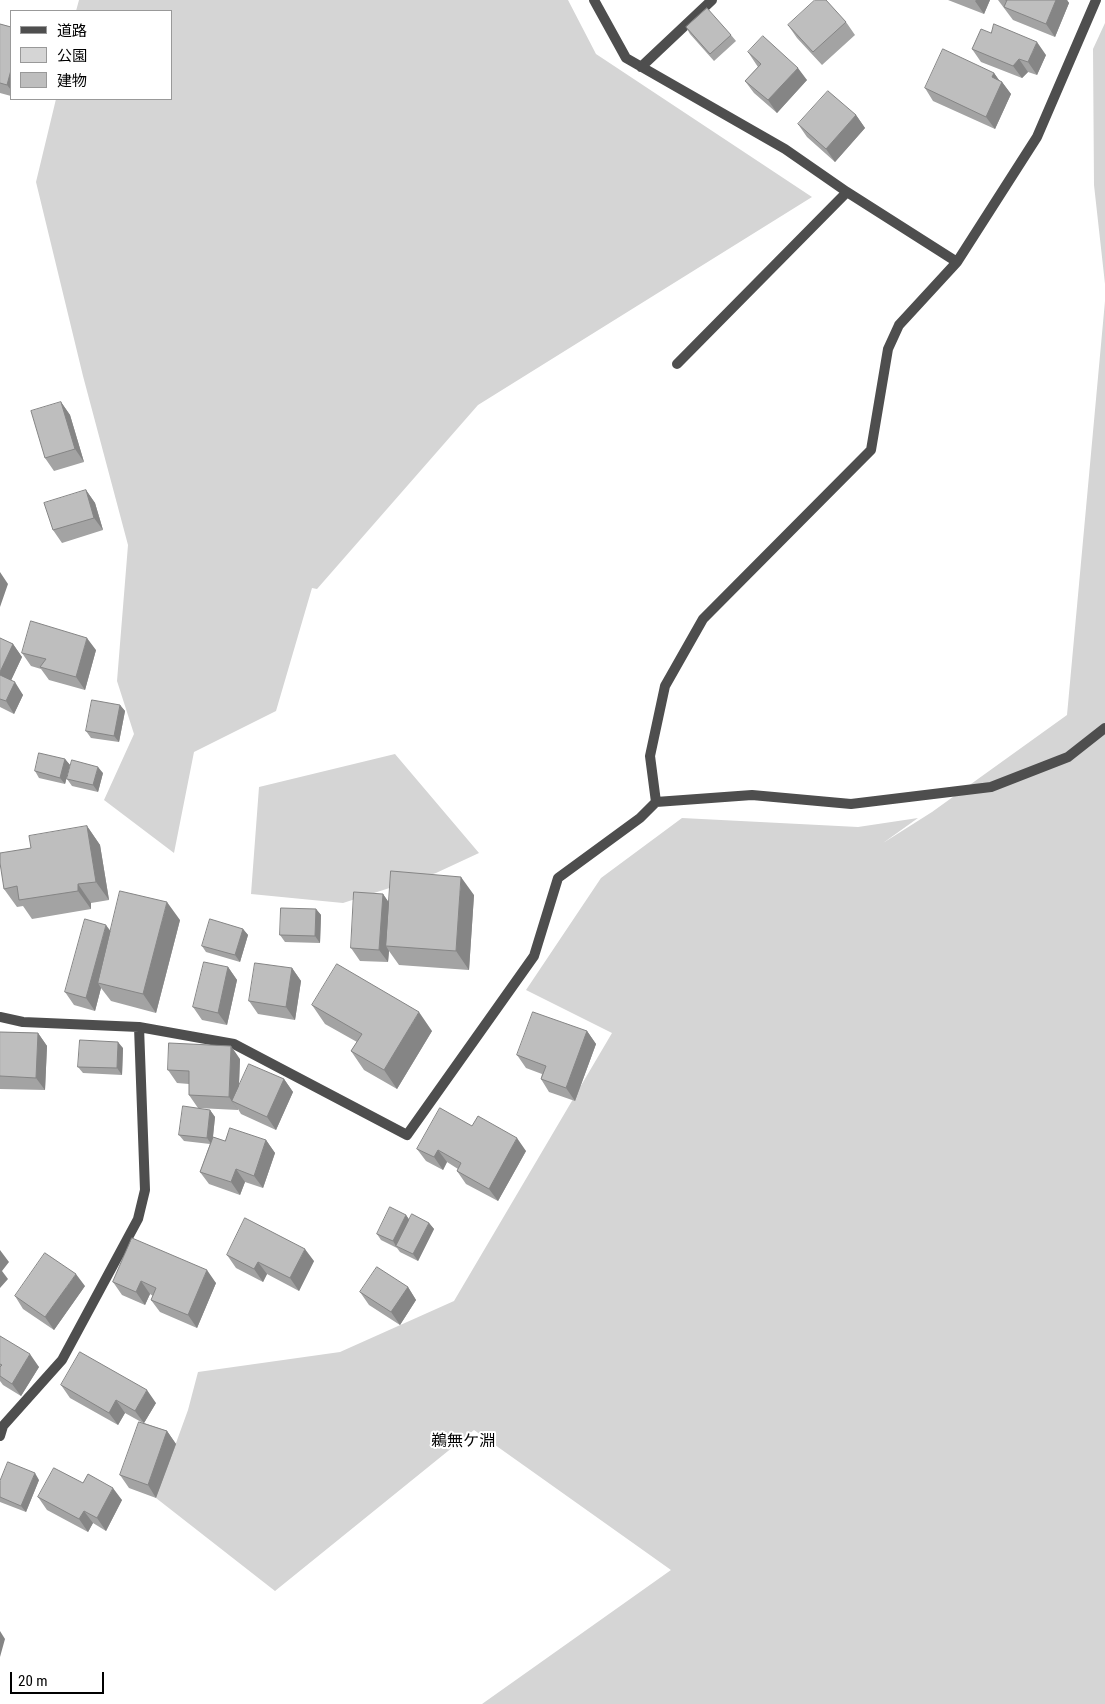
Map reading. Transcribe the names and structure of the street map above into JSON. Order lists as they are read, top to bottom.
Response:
{
  "districts": ["鵜無ケ淵"],
  "legend": ["道路", "公園", "建物"],
  "scale_bar": "20 m"
}
